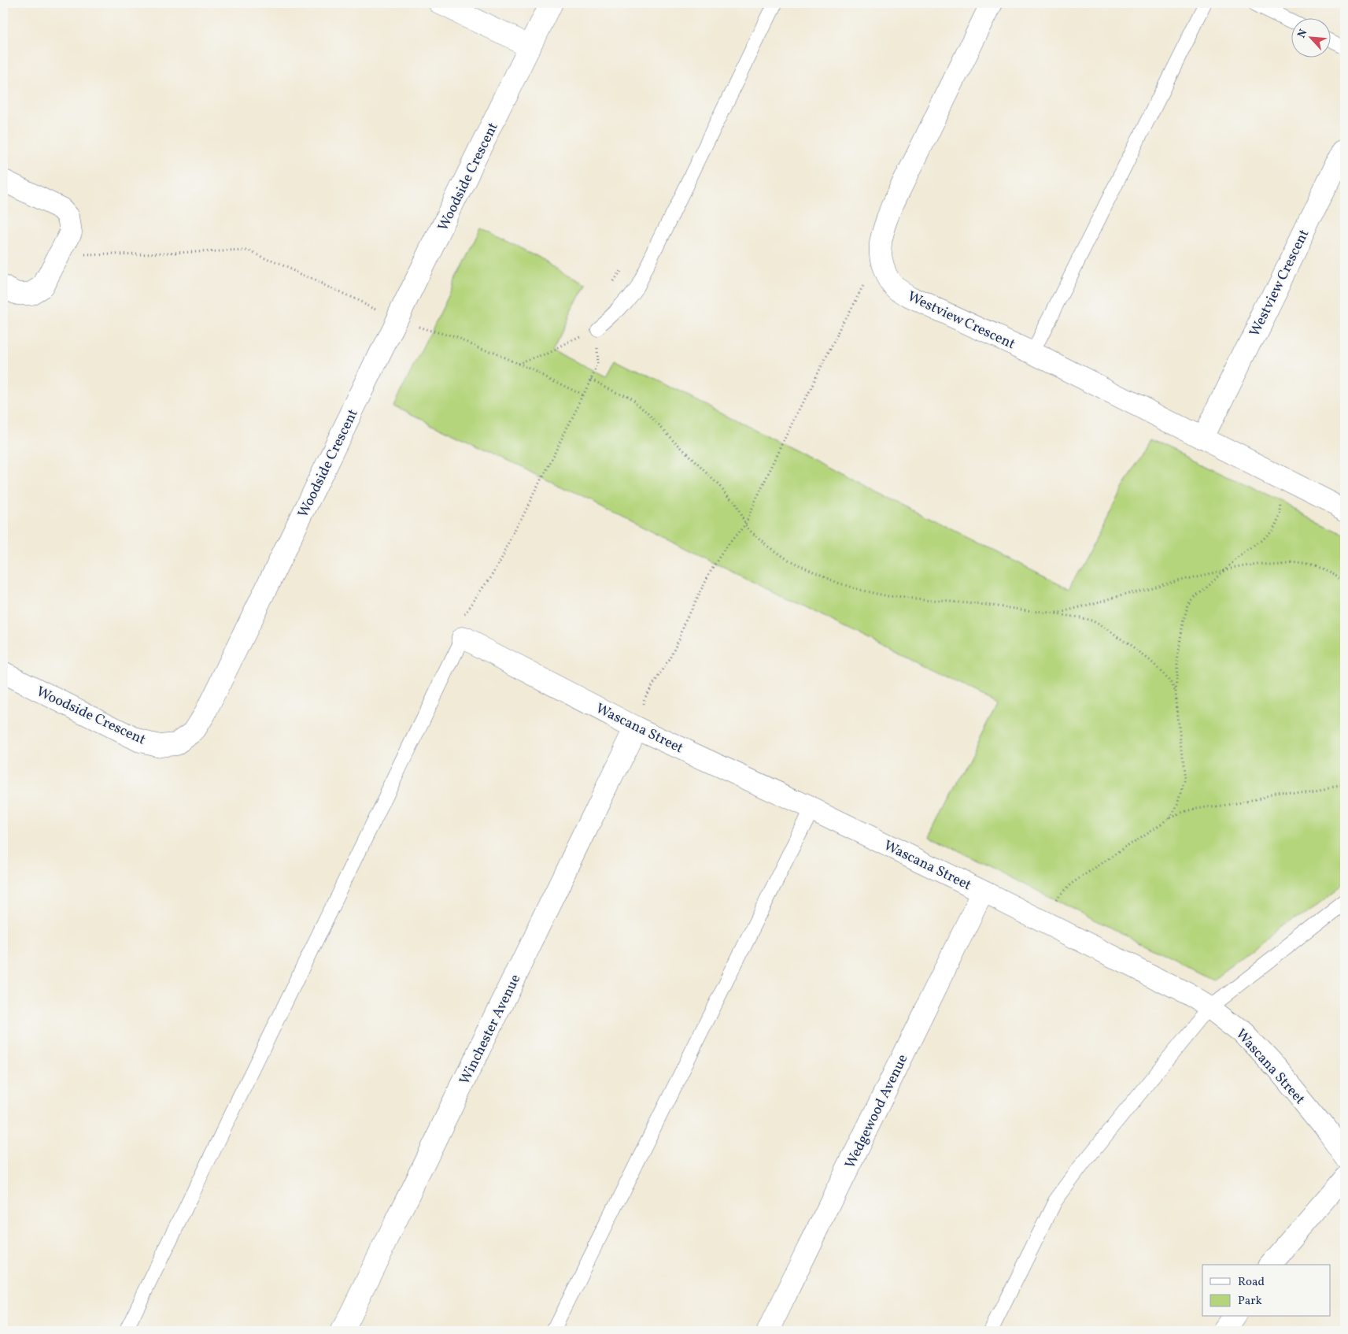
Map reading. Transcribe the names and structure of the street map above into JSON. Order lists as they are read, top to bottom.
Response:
{
  "streets": {
    "street": [
      "Woodside Crescent",
      "Westview Crescent",
      "Wascana Street",
      "Winchester Avenue",
      "Wedgewood Avenue"
    ]
  },
  "crossings": [
    ["Wascana Street", "Winchester Avenue"],
    ["Wascana Street", "Wedgewood Avenue"]
  ],
  "legend": ["Road", "Park"],
  "north": "top left"
}
